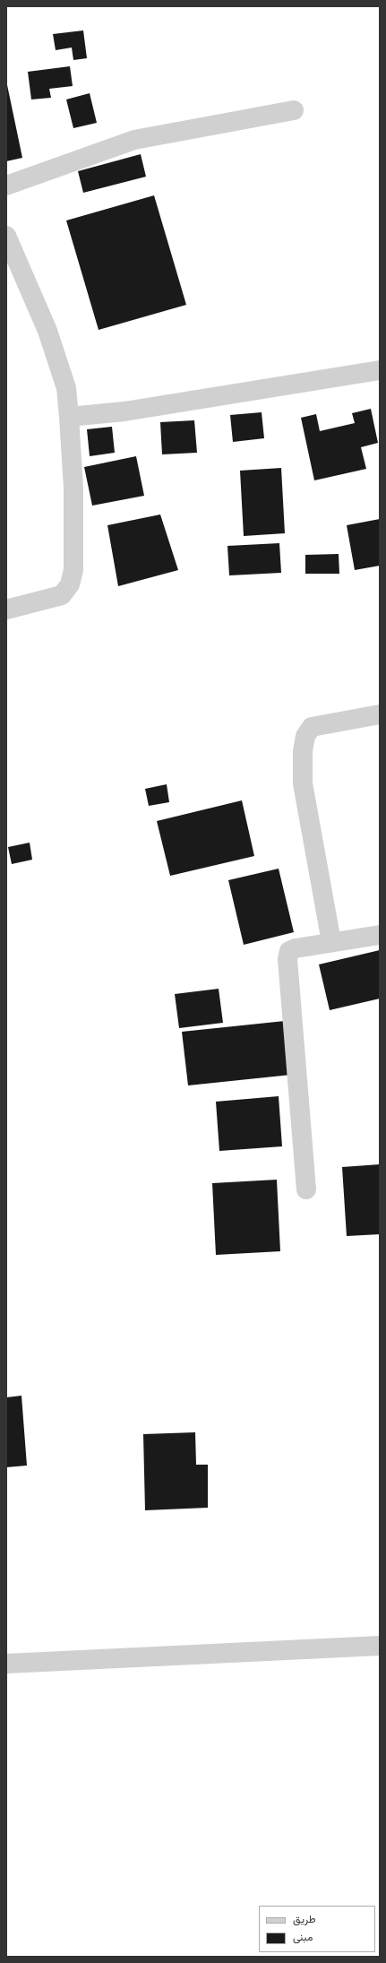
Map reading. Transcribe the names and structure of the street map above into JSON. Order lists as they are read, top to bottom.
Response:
{
  "legend": ["طريق", "مبنى"]
}
